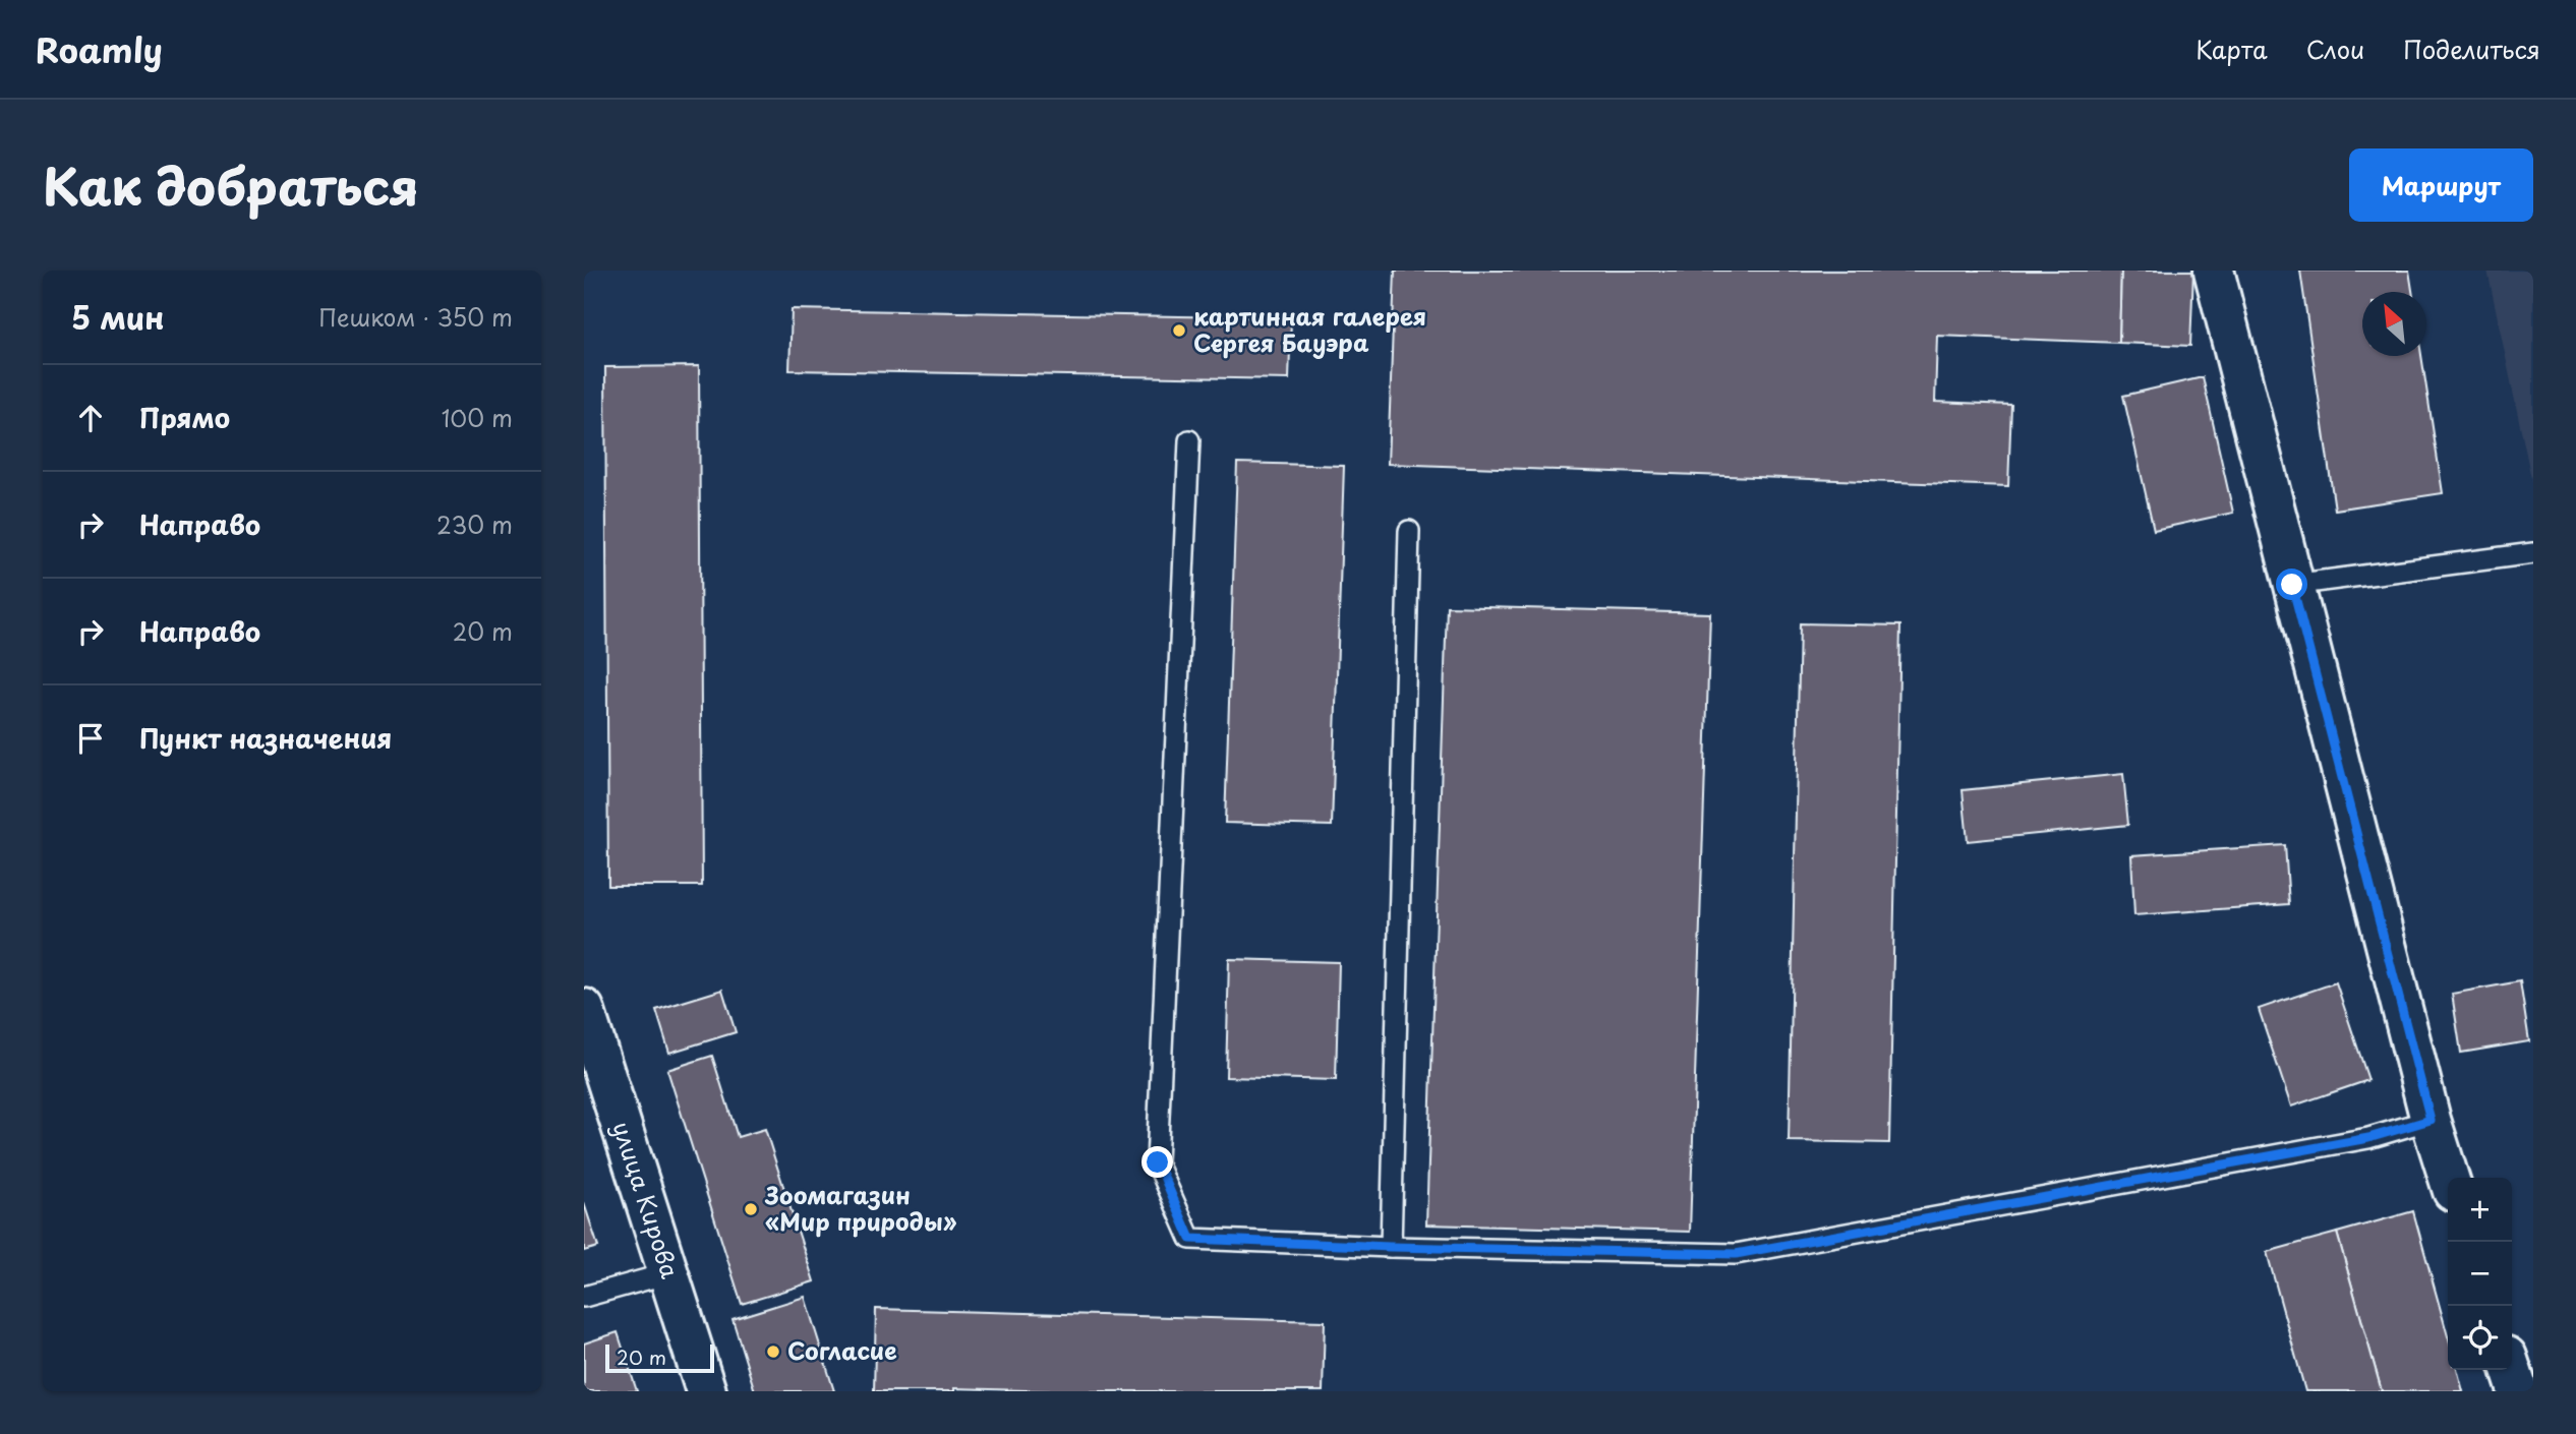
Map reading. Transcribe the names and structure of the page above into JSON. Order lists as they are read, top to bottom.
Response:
{
  "streets": {
    "street": ["улица Кирова"]
  },
  "places": ["картинная галерея Сергея Бауэра", "Зоомагазин «Мир природы»", "Согласие"],
  "scale_bar": "20 m",
  "north": "top left",
  "page": {
    "header": "Roamly",
    "nav": ["Карта", "Слои", "Поделиться"],
    "title": "Как добраться",
    "buttons": "Маршрут",
    "heading": ["5 мин", "Пешком · 350 m"],
    "list": [
      ["Прямо", "100 m"],
      ["Направо", "230 m"],
      ["Направо", "20 m"],
      "Пункт назначения"
    ],
    "map_buttons": ["+", "−"],
    "scale": "20 m"
  }
}
